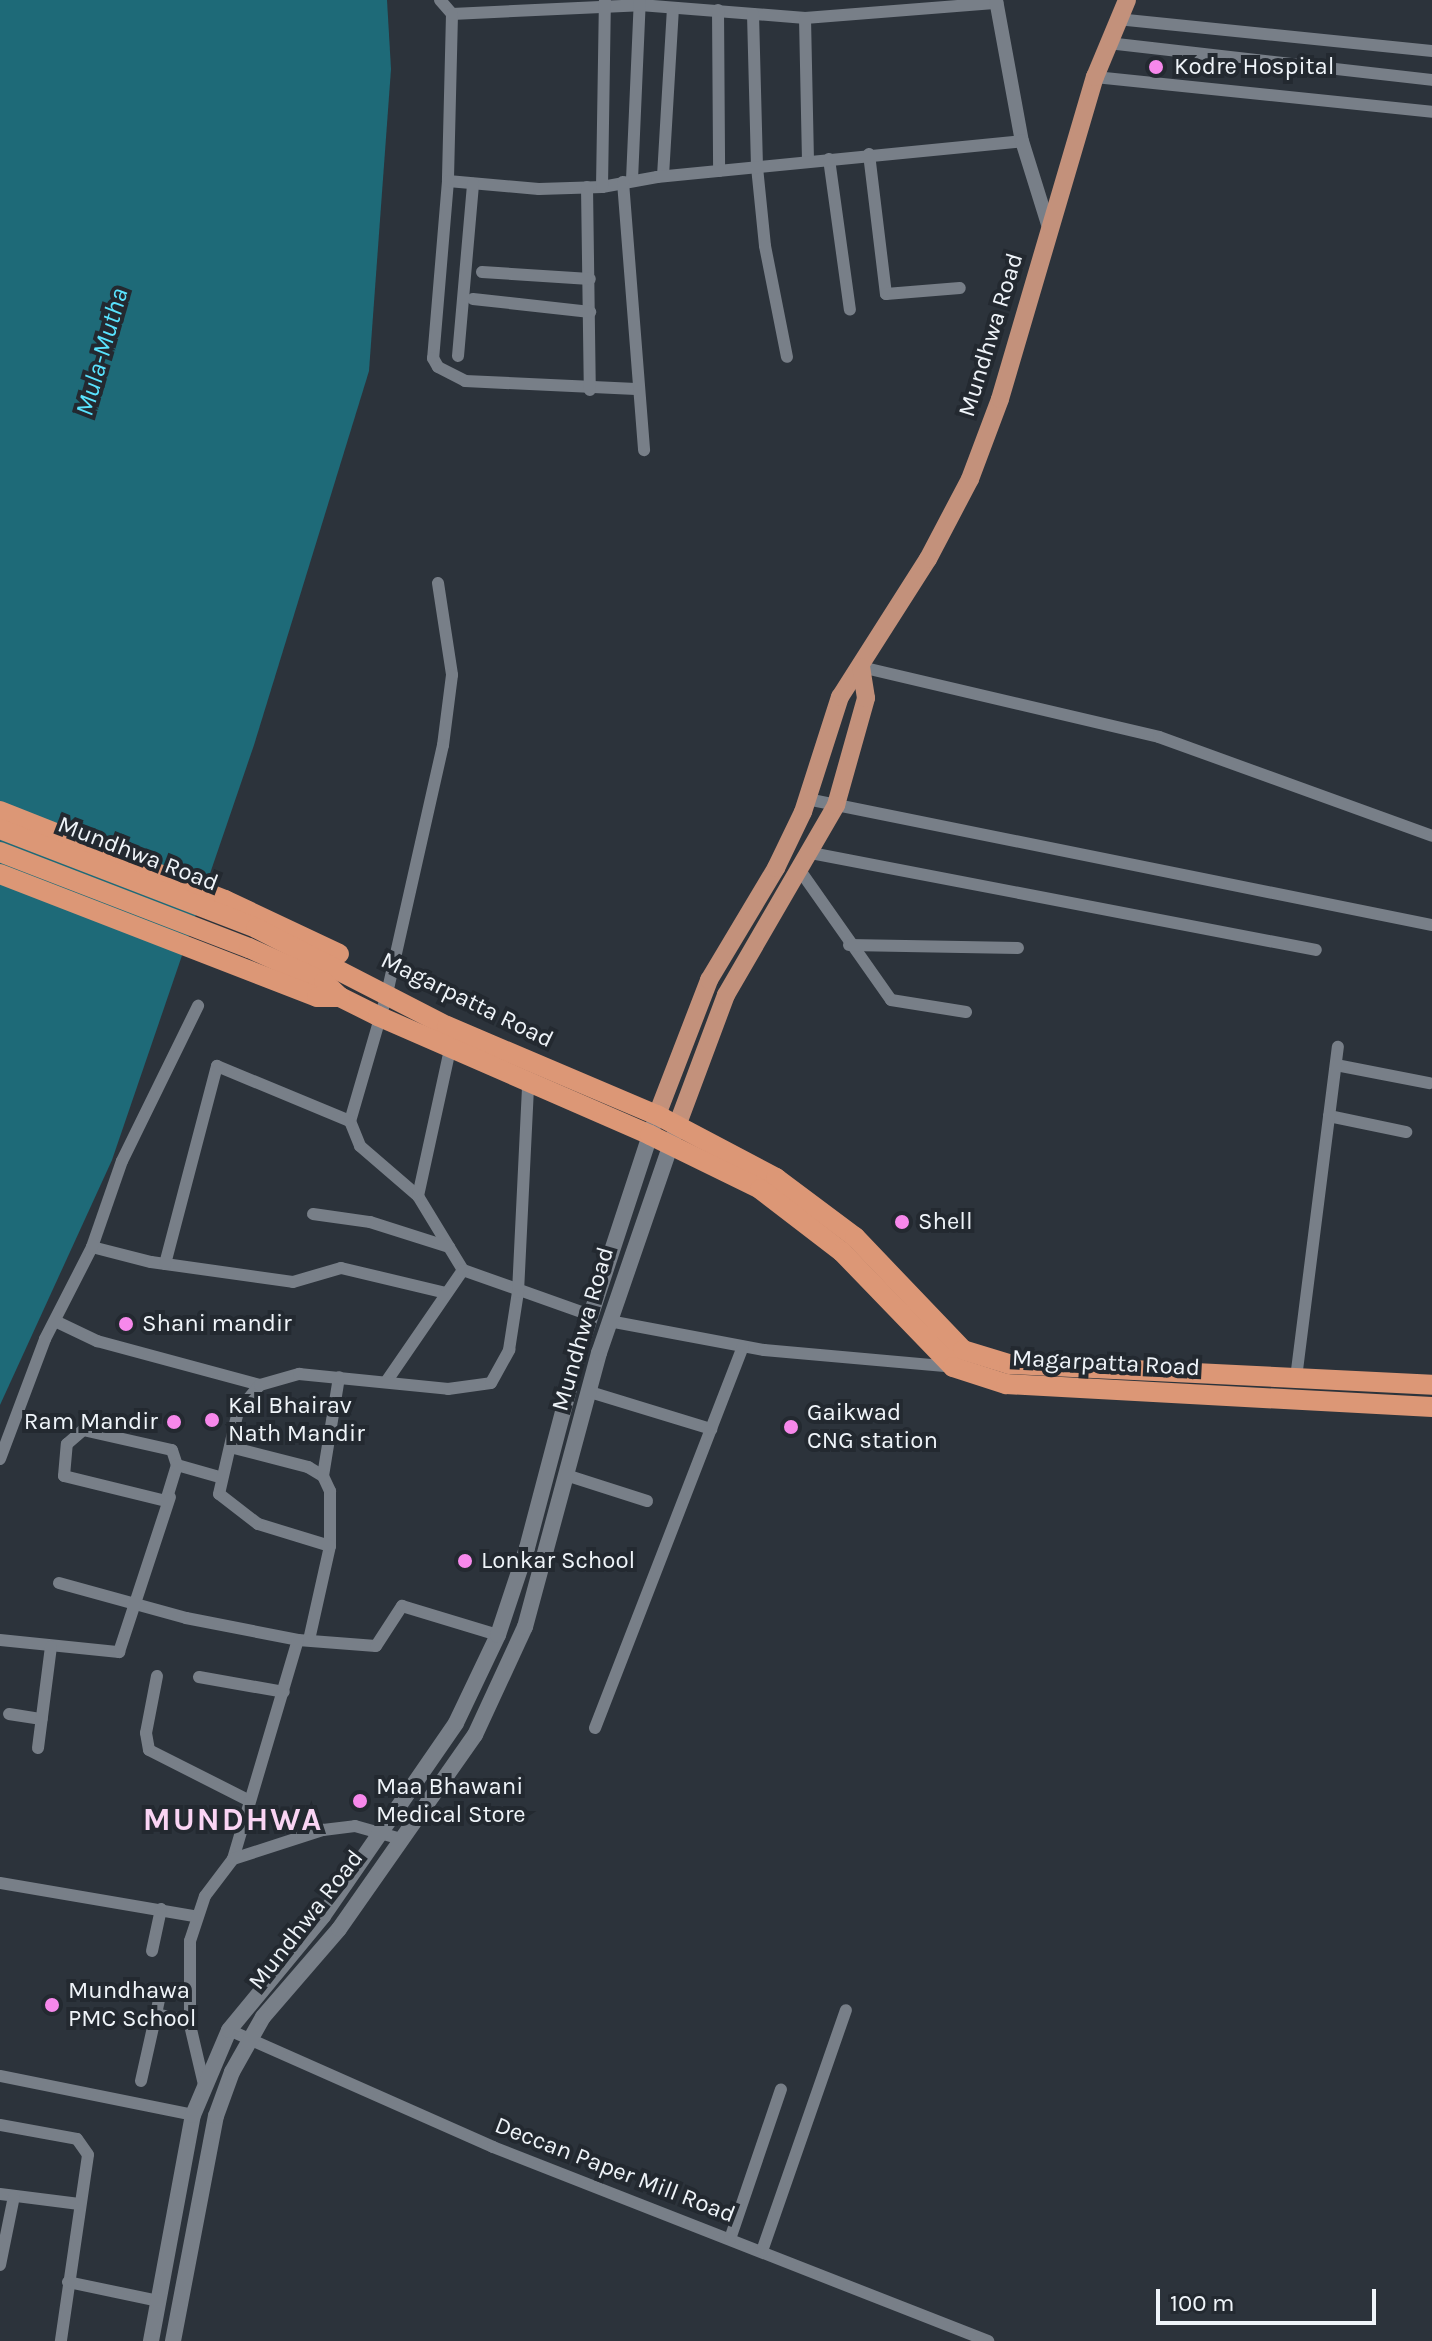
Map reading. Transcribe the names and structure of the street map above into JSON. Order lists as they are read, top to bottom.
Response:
{
  "streets": {
    "highway": ["Mundhwa Road", "Magarpatta Road"],
    "street": ["Deccan Paper Mill Road"]
  },
  "crossings": [
    ["Mundhwa Road", "Magarpatta Road"],
    ["Mundhwa Road", "Deccan Paper Mill Road"]
  ],
  "districts": ["MUNDHWA"],
  "water": ["Mula-Mutha"],
  "places": [
    "Kodre Hospital",
    "Shell",
    "Shani mandir",
    "Kal Bhairav Nath Mandir",
    "Ram Mandir",
    "Gaikwad CNG station",
    "Lonkar School",
    "Maa Bhawani Medical Store",
    "Mundhawa PMC School"
  ],
  "scale_bar": "100 m"
}
